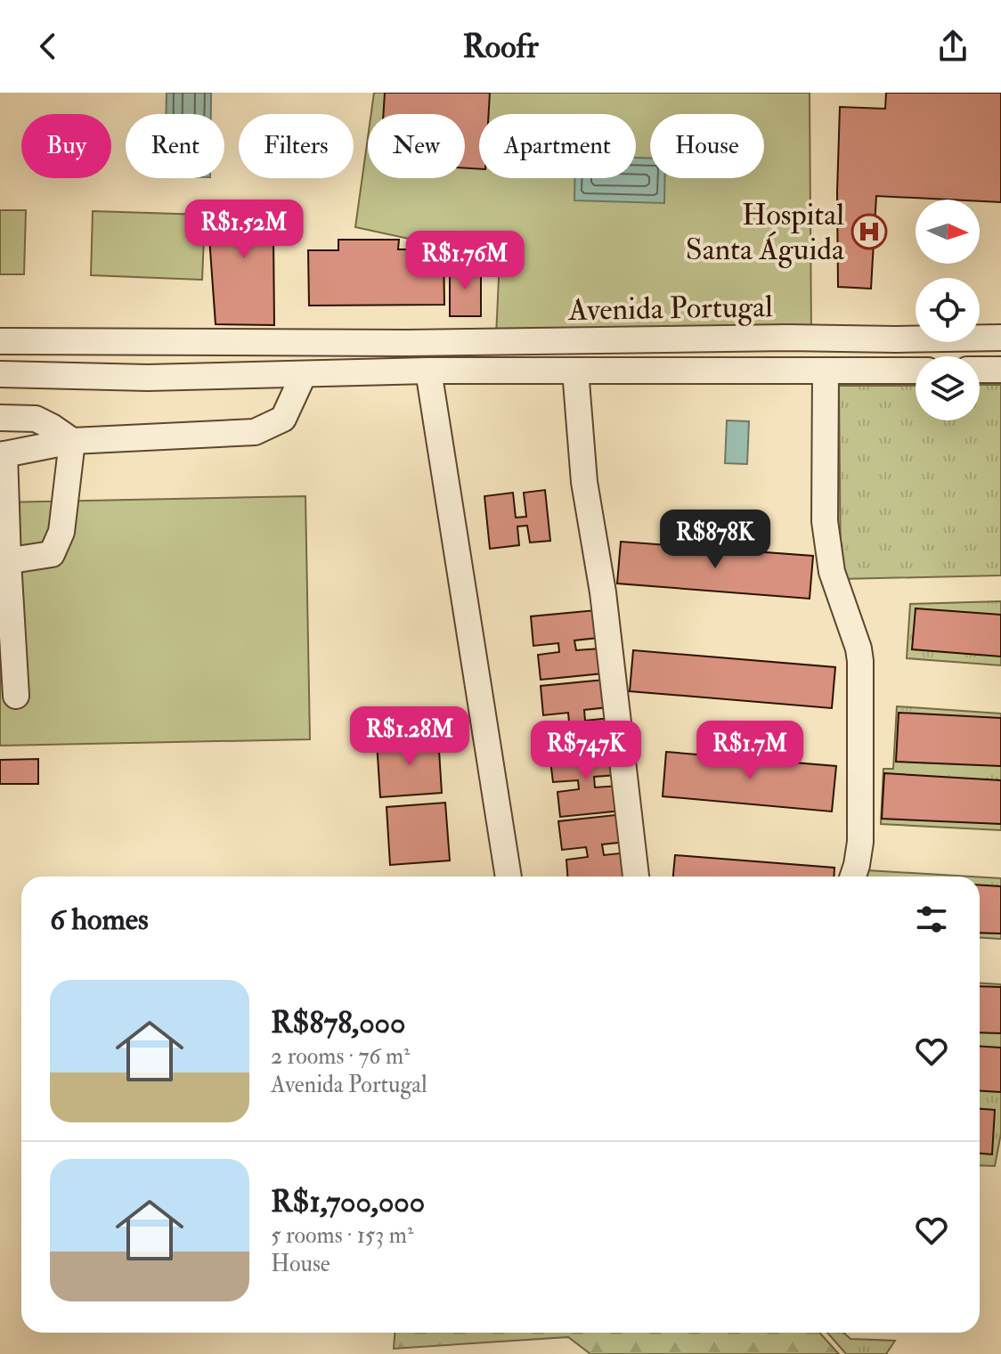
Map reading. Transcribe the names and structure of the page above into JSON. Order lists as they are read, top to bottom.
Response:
{
  "streets": {
    "street": ["Avenida Portugal"]
  },
  "places": {
    "hospital": ["Hospital Santa Águida"]
  },
  "north": "right",
  "page": {
    "header": "Roofr",
    "chip": [
      "Buy",
      "Rent",
      "Filters",
      "New",
      "Apartment",
      "House"
    ],
    "price": [
      "R$1.52M",
      "R$1.76M",
      "R$878K",
      "R$1.28M",
      "R$747K",
      "R$1.7M"
    ],
    "heading": "6 homes",
    "list": [
      {
        "name": "R$878,000",
        "note": "2 rooms · 76 m² · Avenida Portugal"
      },
      {
        "name": "R$1,700,000",
        "note": "5 rooms · 153 m² · House"
      }
    ]
  }
}
